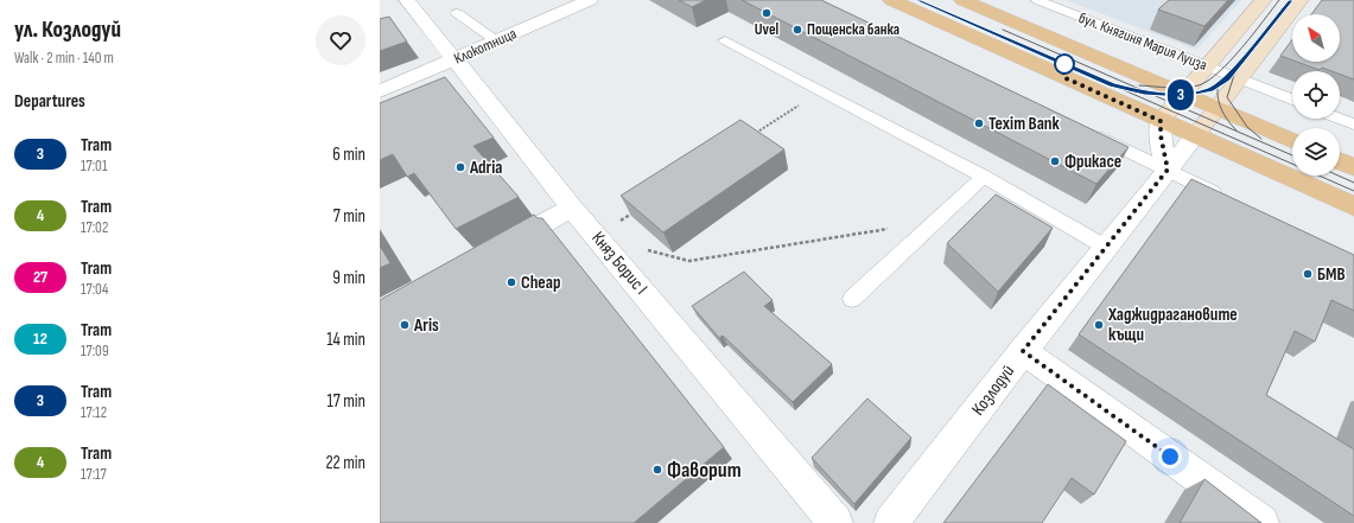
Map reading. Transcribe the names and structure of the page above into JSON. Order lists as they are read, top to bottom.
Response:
{
  "streets": {
    "main road": ["бул. Княгиня Мария Луиза", "Козлодуй"],
    "street": ["Клокотница", "Княз Борис I"]
  },
  "crossings": [
    ["бул. Княгиня Мария Луиза", "Козлодуй"],
    ["Клокотница", "Княз Борис I"]
  ],
  "places": [
    "Uvel",
    "Пощенска банка",
    "Texim Bank",
    "Фрикасе",
    "Adria",
    "БМВ",
    "Cheap",
    "Aris",
    "Хаджидрагановите къщи",
    "Фаворит"
  ],
  "lines": ["tram line 3"],
  "north": "top left",
  "page": {
    "heading": [
      ["ул. Козлодуй", "Walk · 2 min · 140 m"],
      "Departures"
    ],
    "on_map": "3",
    "list": [
      {
        "mark": "3",
        "name": "Tram",
        "note": "17:01",
        "value": "6 min"
      },
      {
        "mark": "4",
        "name": "Tram",
        "note": "17:02",
        "value": "7 min"
      },
      {
        "mark": "27",
        "name": "Tram",
        "note": "17:04",
        "value": "9 min"
      },
      {
        "mark": "12",
        "name": "Tram",
        "note": "17:09",
        "value": "14 min"
      },
      {
        "mark": "3",
        "name": "Tram",
        "note": "17:12",
        "value": "17 min"
      },
      {
        "mark": "4",
        "name": "Tram",
        "note": "17:17",
        "value": "22 min"
      }
    ]
  }
}
